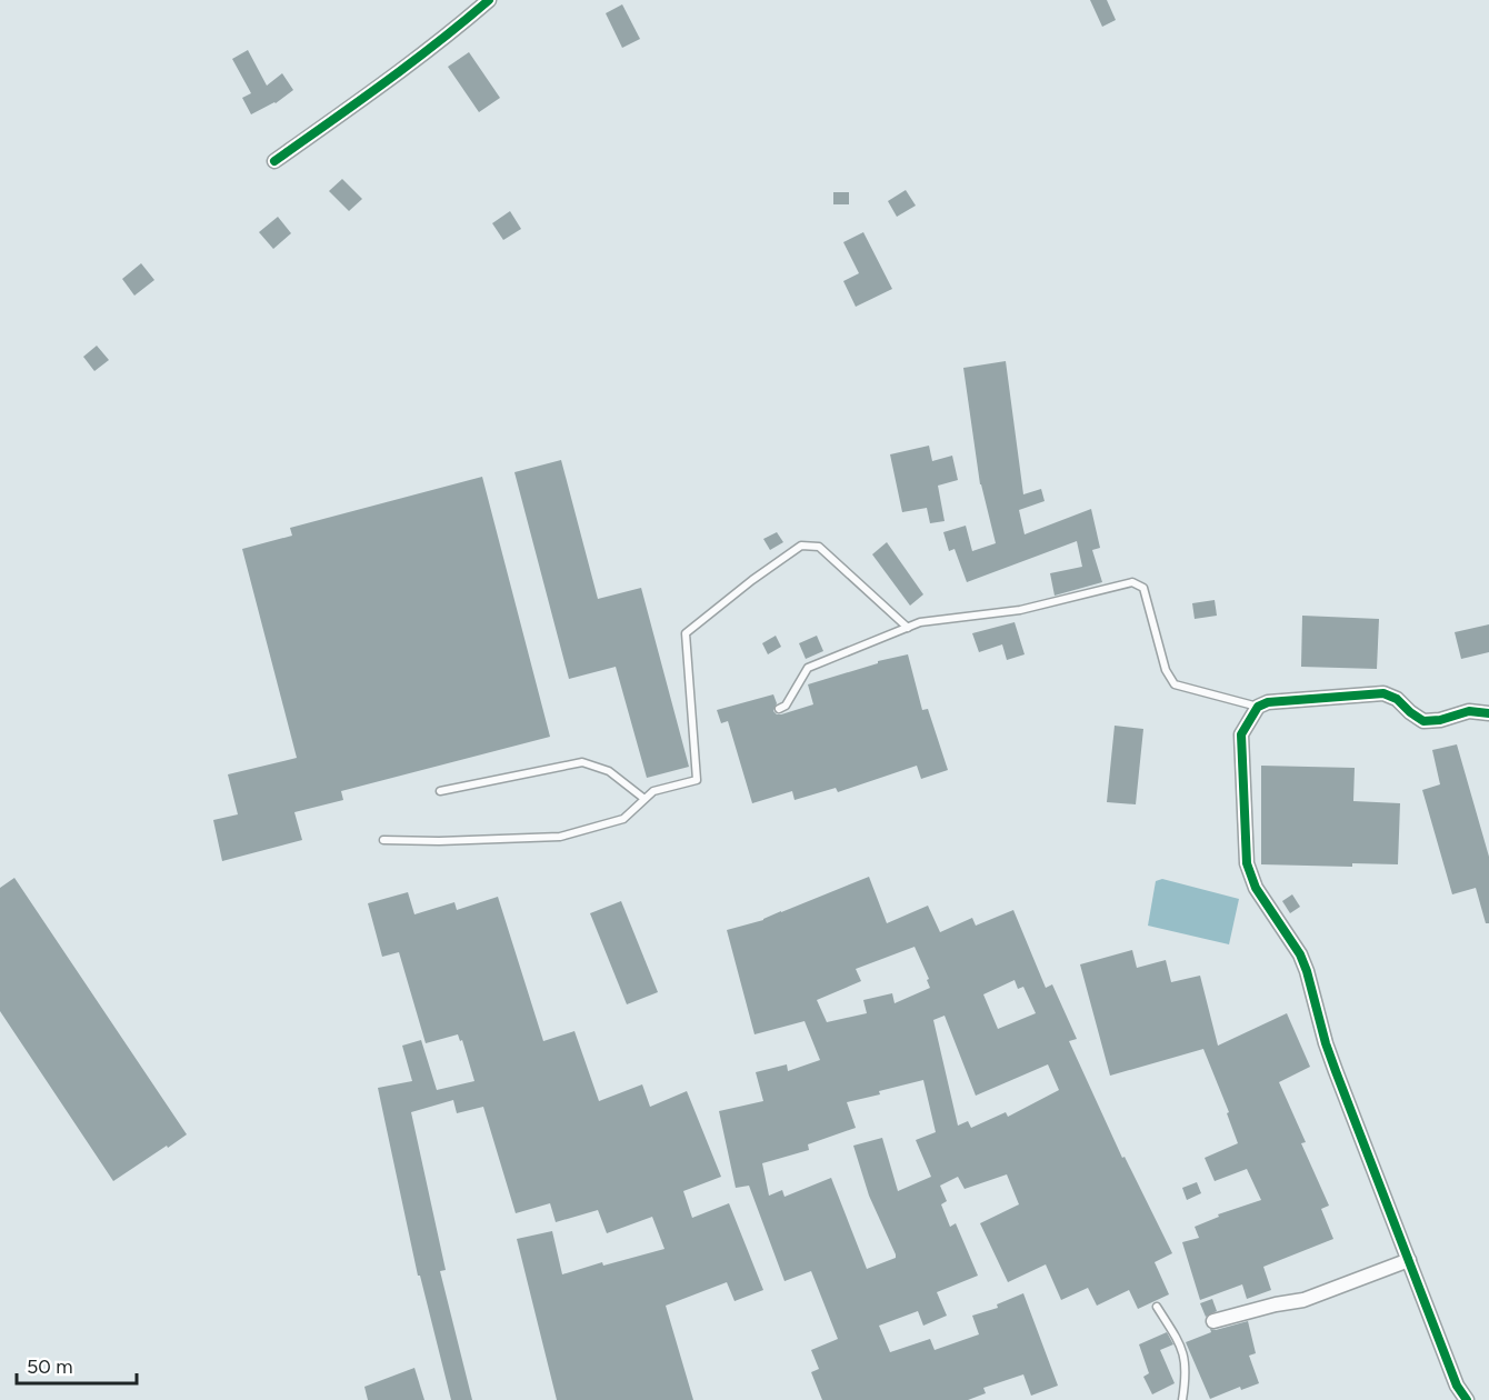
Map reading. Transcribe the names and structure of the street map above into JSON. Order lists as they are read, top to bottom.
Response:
{
  "scale_bar": "50 m"
}
